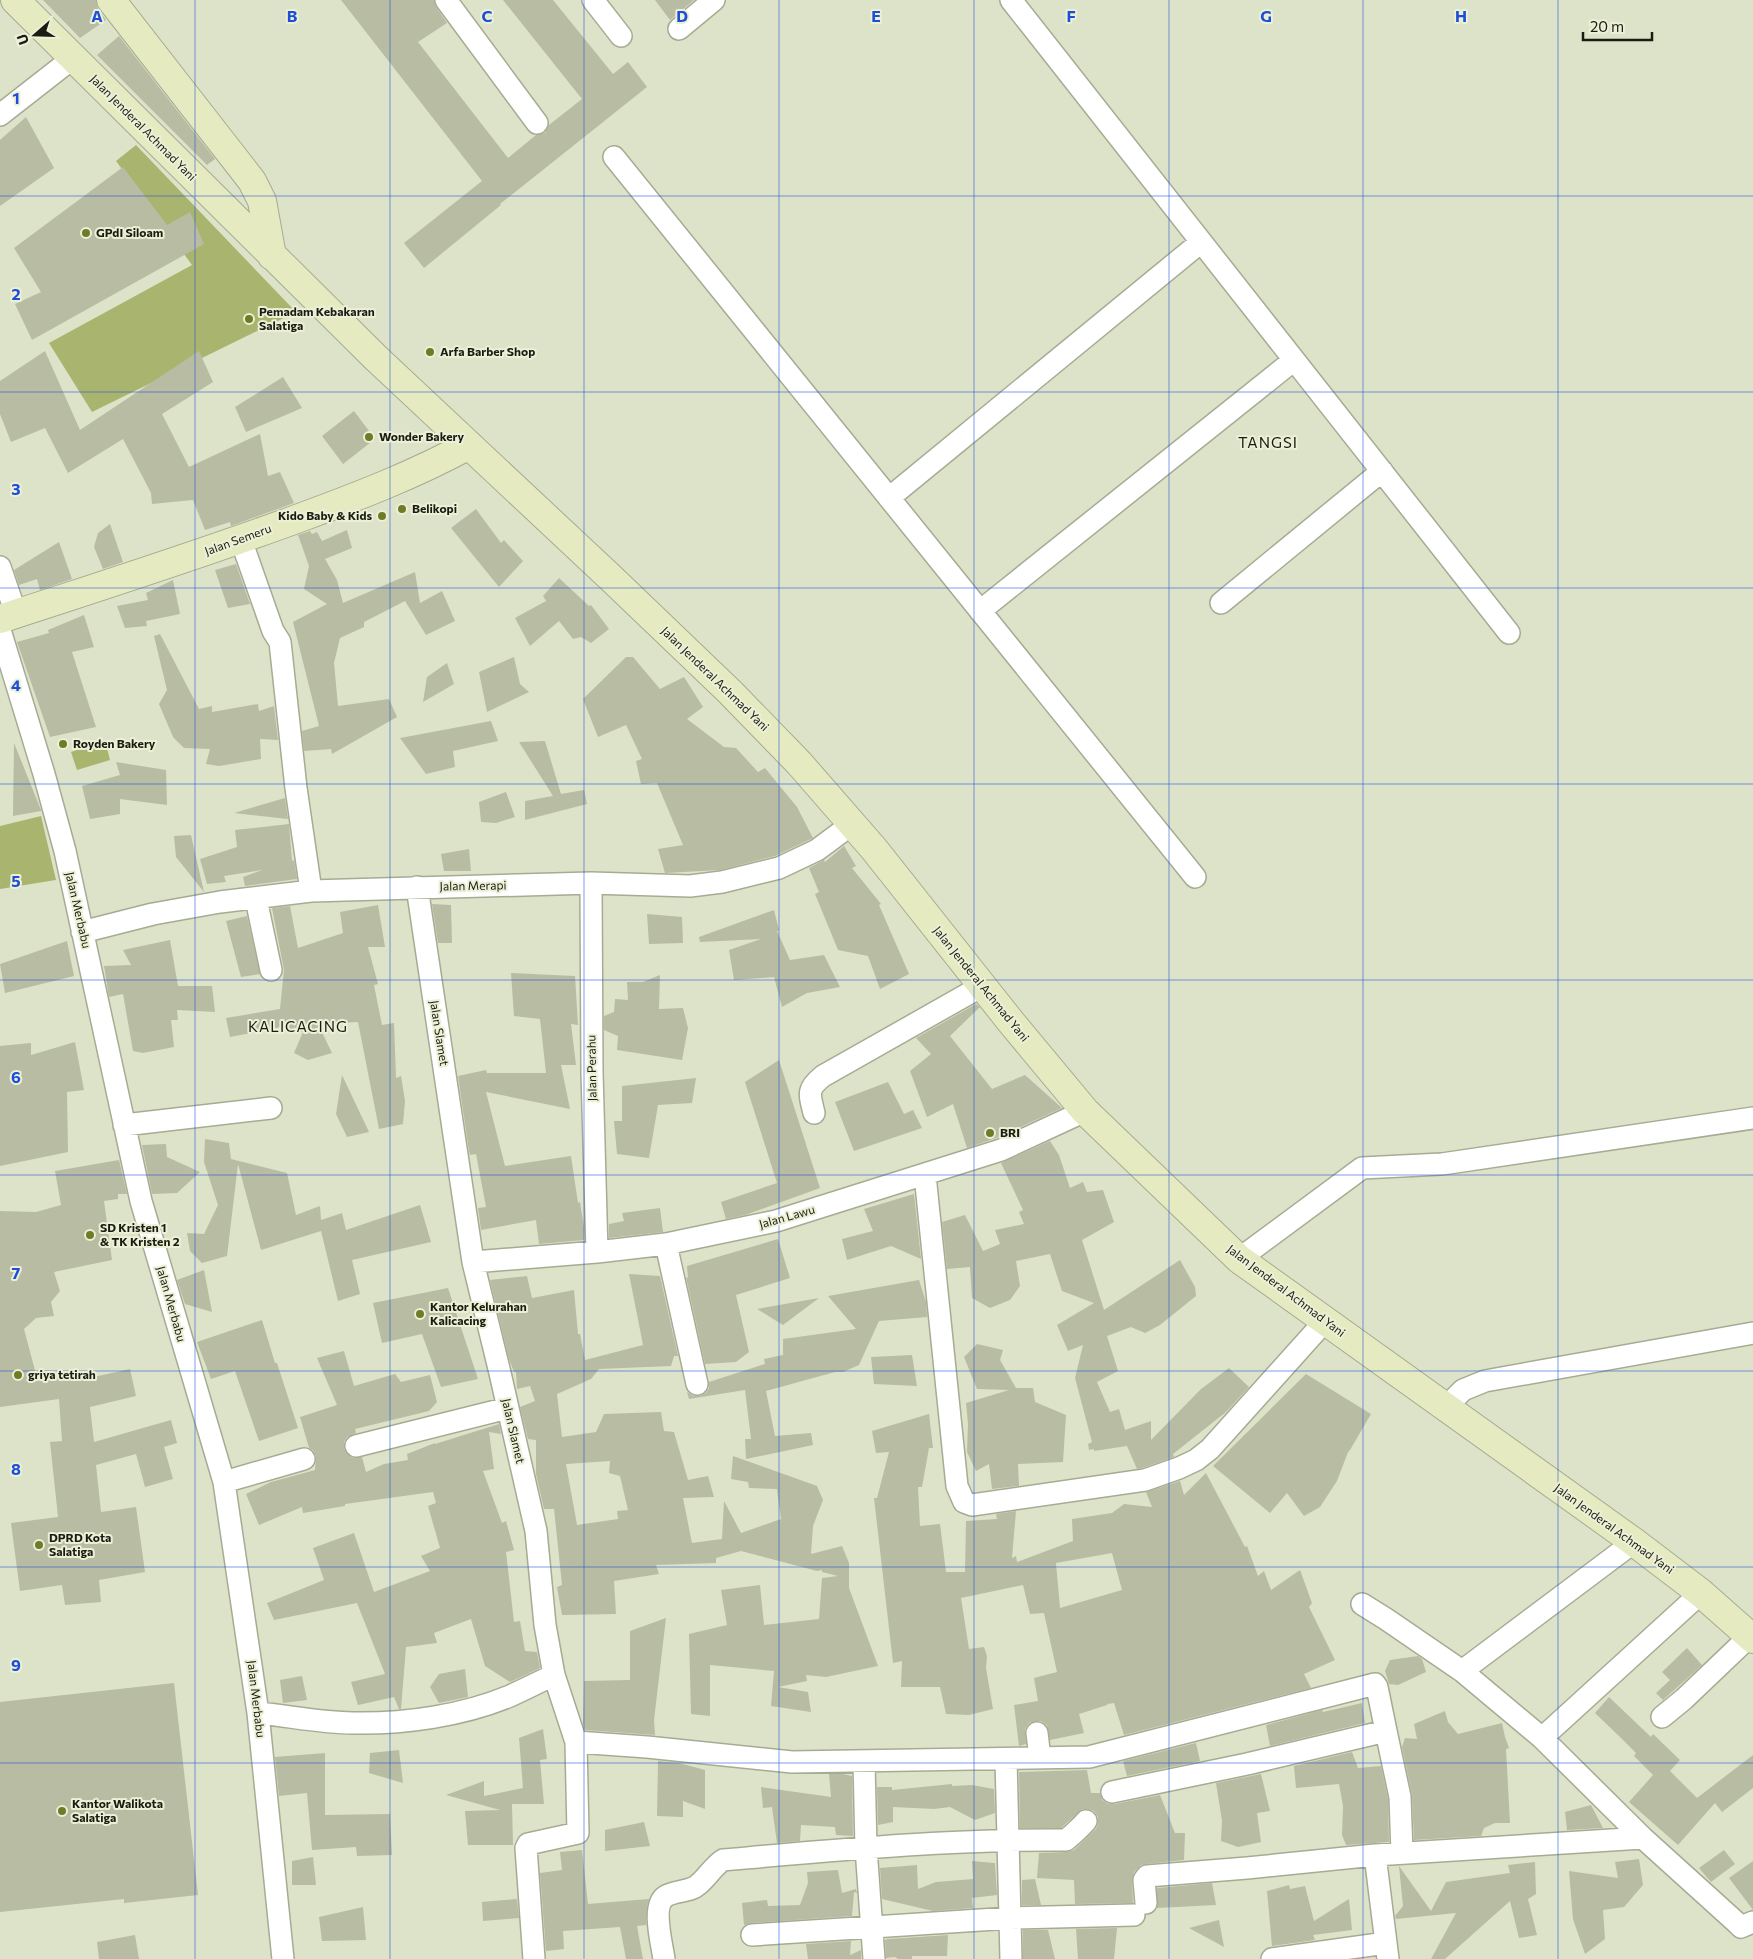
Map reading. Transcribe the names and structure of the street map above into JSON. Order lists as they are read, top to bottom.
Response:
{
  "streets": {
    "main road": ["Jalan Jenderal Achmad Yani", "Jalan Semeru"],
    "street": [
      "Jalan Merapi",
      "Jalan Merbabu",
      "Jalan Slamet",
      "Jalan Perahu",
      "Jalan Lawu"
    ]
  },
  "crossings": [
    ["Jalan Jenderal Achmad Yani", "Jalan Semeru"],
    ["Jalan Jenderal Achmad Yani", "Jalan Merapi"],
    ["Jalan Jenderal Achmad Yani", "Jalan Lawu"],
    ["Jalan Semeru", "Jalan Merbabu"],
    ["Jalan Merapi", "Jalan Merbabu"],
    ["Jalan Merapi", "Jalan Slamet"],
    ["Jalan Merapi", "Jalan Perahu"],
    ["Jalan Slamet", "Jalan Lawu"],
    ["Jalan Perahu", "Jalan Lawu"]
  ],
  "districts": ["TANGSI", "KALICACING"],
  "places": [
    "GPdI Siloam",
    "Pemadam Kebakaran Salatiga",
    "Arfa Barber Shop",
    "Wonder Bakery",
    "Belikopi",
    "Kido Baby & Kids",
    "Royden Bakery",
    "BRI",
    "SD Kristen 1 & TK Kristen 2",
    "Kantor Kelurahan Kalicacing",
    "griya tetirah",
    "DPRD Kota Salatiga",
    "Kantor Walikota Salatiga"
  ],
  "scale_bar": "20 m",
  "north": "left",
  "grid": {
    "columns": [
      "A",
      "B",
      "C",
      "D",
      "E",
      "F",
      "G",
      "H"
    ],
    "rows": [
      "1",
      "2",
      "3",
      "4",
      "5",
      "6",
      "7",
      "8",
      "9"
    ]
  }
}
